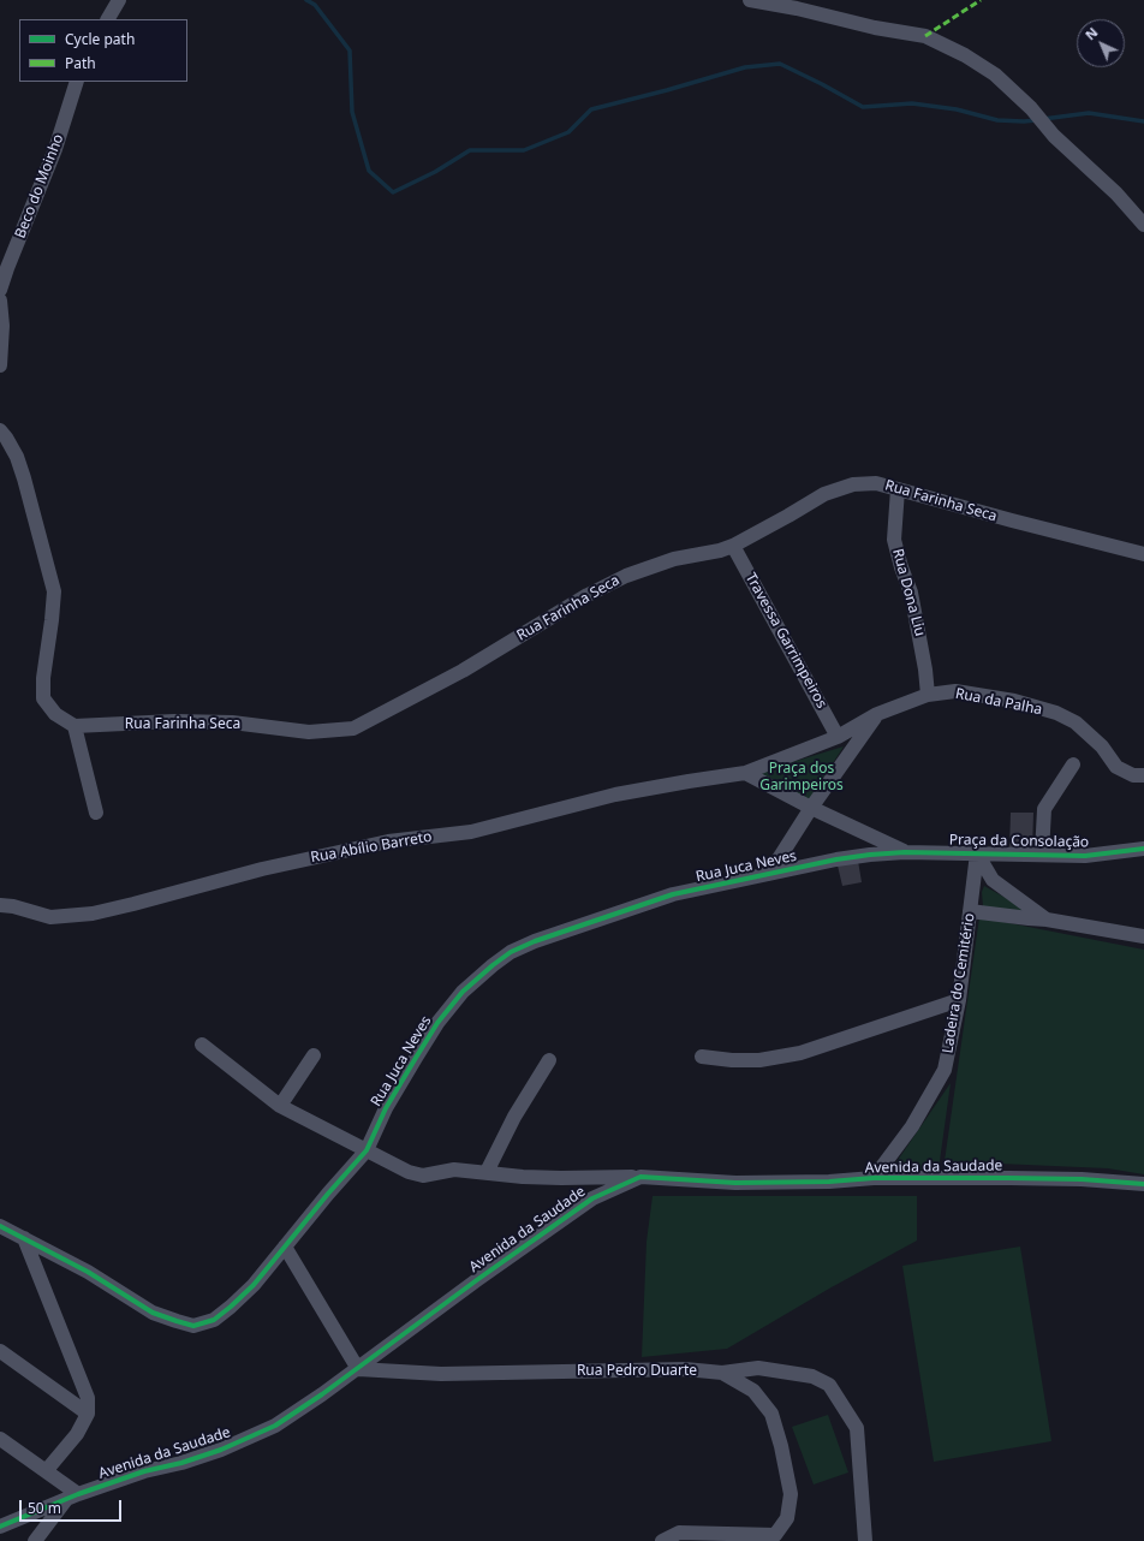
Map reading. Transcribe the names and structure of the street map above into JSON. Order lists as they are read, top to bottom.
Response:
{
  "streets": {
    "street": [
      "Beco do Moinho",
      "Rua Farinha Seca",
      "Rua Dona Liu",
      "Travessa Garrimpeiros",
      "Rua da Palha",
      "Praça da Consolação",
      "Rua Abílio Barreto",
      "Rua Juca Neves",
      "Ladeira do Cemitério",
      "Avenida da Saudade",
      "Rua Pedro Duarte"
    ]
  },
  "crossings": [
    ["Rua Farinha Seca", "Rua Dona Liu"],
    ["Rua Farinha Seca", "Travessa Garrimpeiros"],
    ["Rua Dona Liu", "Rua da Palha"],
    ["Travessa Garrimpeiros", "Rua da Palha"],
    ["Travessa Garrimpeiros", "Rua Abílio Barreto"],
    ["Rua da Palha", "Rua Abílio Barreto"],
    ["Praça da Consolação", "Rua Juca Neves"],
    ["Praça da Consolação", "Ladeira do Cemitério"],
    ["Ladeira do Cemitério", "Avenida da Saudade"],
    ["Avenida da Saudade", "Rua Pedro Duarte"]
  ],
  "parks": ["Praça dos Garimpeiros"],
  "legend": ["Cycle path", "Path"],
  "scale_bar": "50 m",
  "north": "top left"
}
